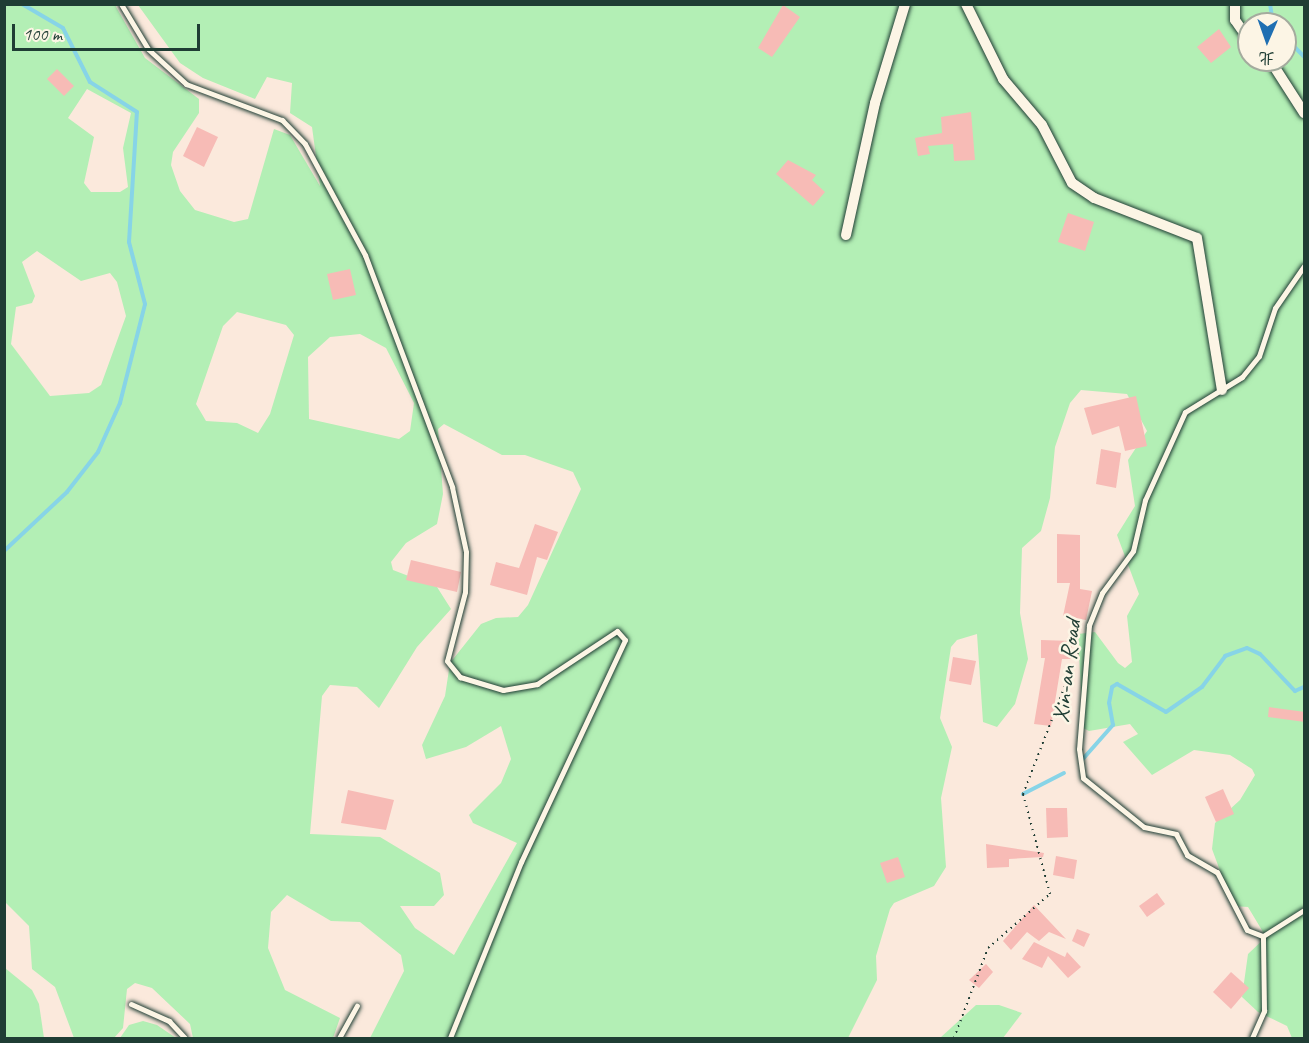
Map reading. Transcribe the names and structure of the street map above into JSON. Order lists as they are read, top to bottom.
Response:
{
  "streets": {
    "lane": ["Xin-an Road"]
  },
  "scale_bar": "100 m",
  "north": "bottom"
}
